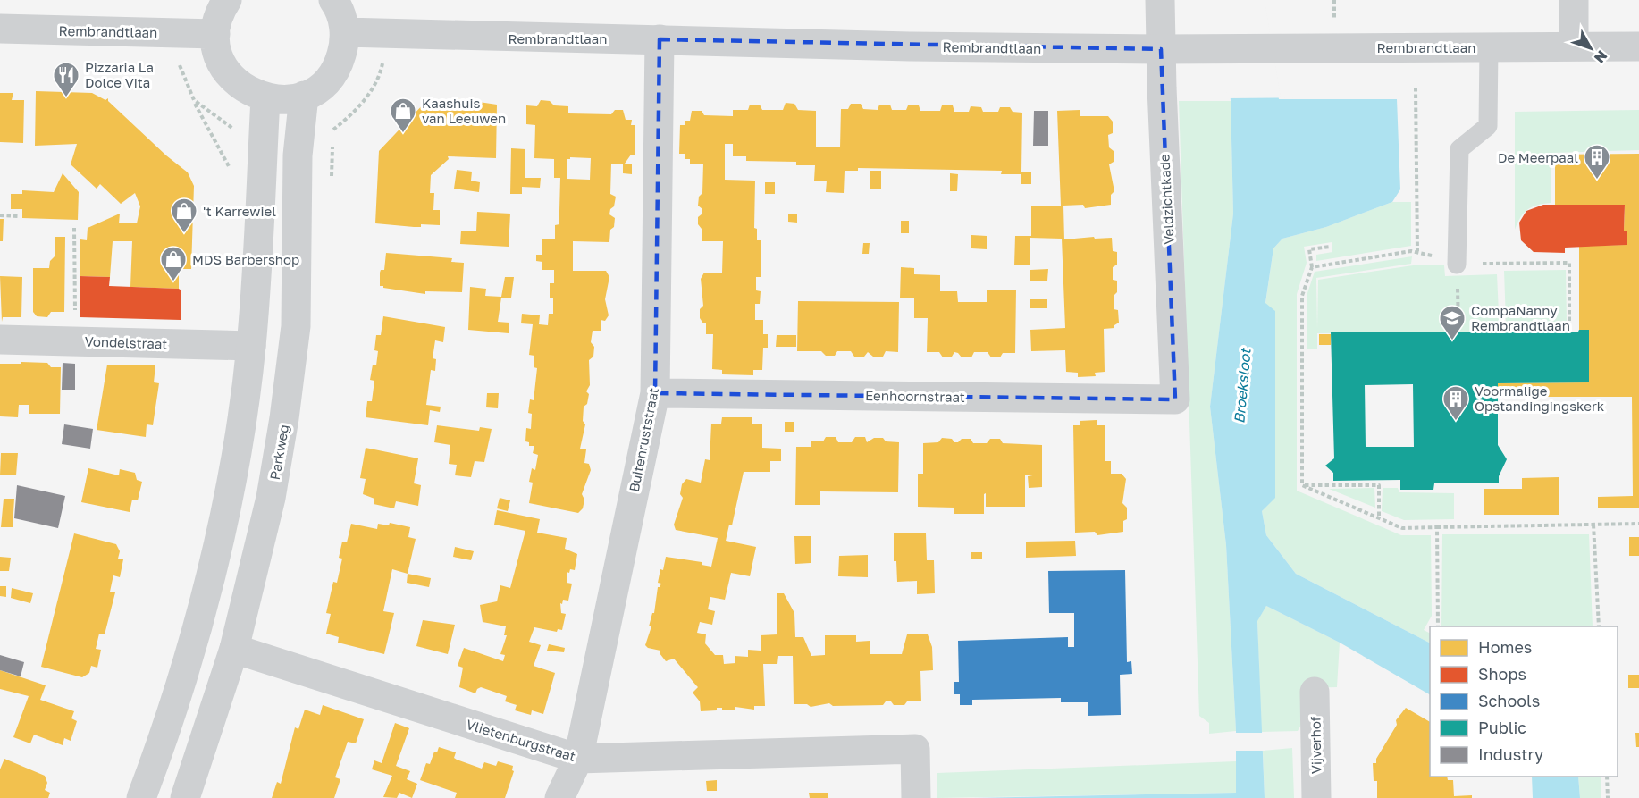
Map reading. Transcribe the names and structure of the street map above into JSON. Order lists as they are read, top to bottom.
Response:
{
  "streets": {
    "street": [
      "Rembrandtlaan",
      "Veldzichtkade",
      "Vondelstraat",
      "Eenhoornstraat",
      "Buitenruststraat",
      "Parkweg",
      "Vlietenburgstraat",
      "Vijverhof"
    ]
  },
  "crossings": [
    ["Rembrandtlaan", "Veldzichtkade"],
    ["Rembrandtlaan", "Buitenruststraat"],
    ["Veldzichtkade", "Eenhoornstraat"],
    ["Eenhoornstraat", "Buitenruststraat"],
    ["Buitenruststraat", "Vlietenburgstraat"],
    ["Parkweg", "Vlietenburgstraat"]
  ],
  "water": ["Broeksloot"],
  "places": {
    "restaurant": ["Pizzaria La Dolce Vita"],
    "shop": ["Kaashuis van Leeuwen", "'t Karrewiel", "MDS Barbershop"],
    "building": ["De Meerpaal", "Voormalige Opstandingingskerk"],
    "school or university": ["CompaNanny Rembrandtlaan"]
  },
  "legend": [
    "Homes",
    "Shops",
    "Schools",
    "Public",
    "Industry"
  ],
  "north": "bottom right"
}
